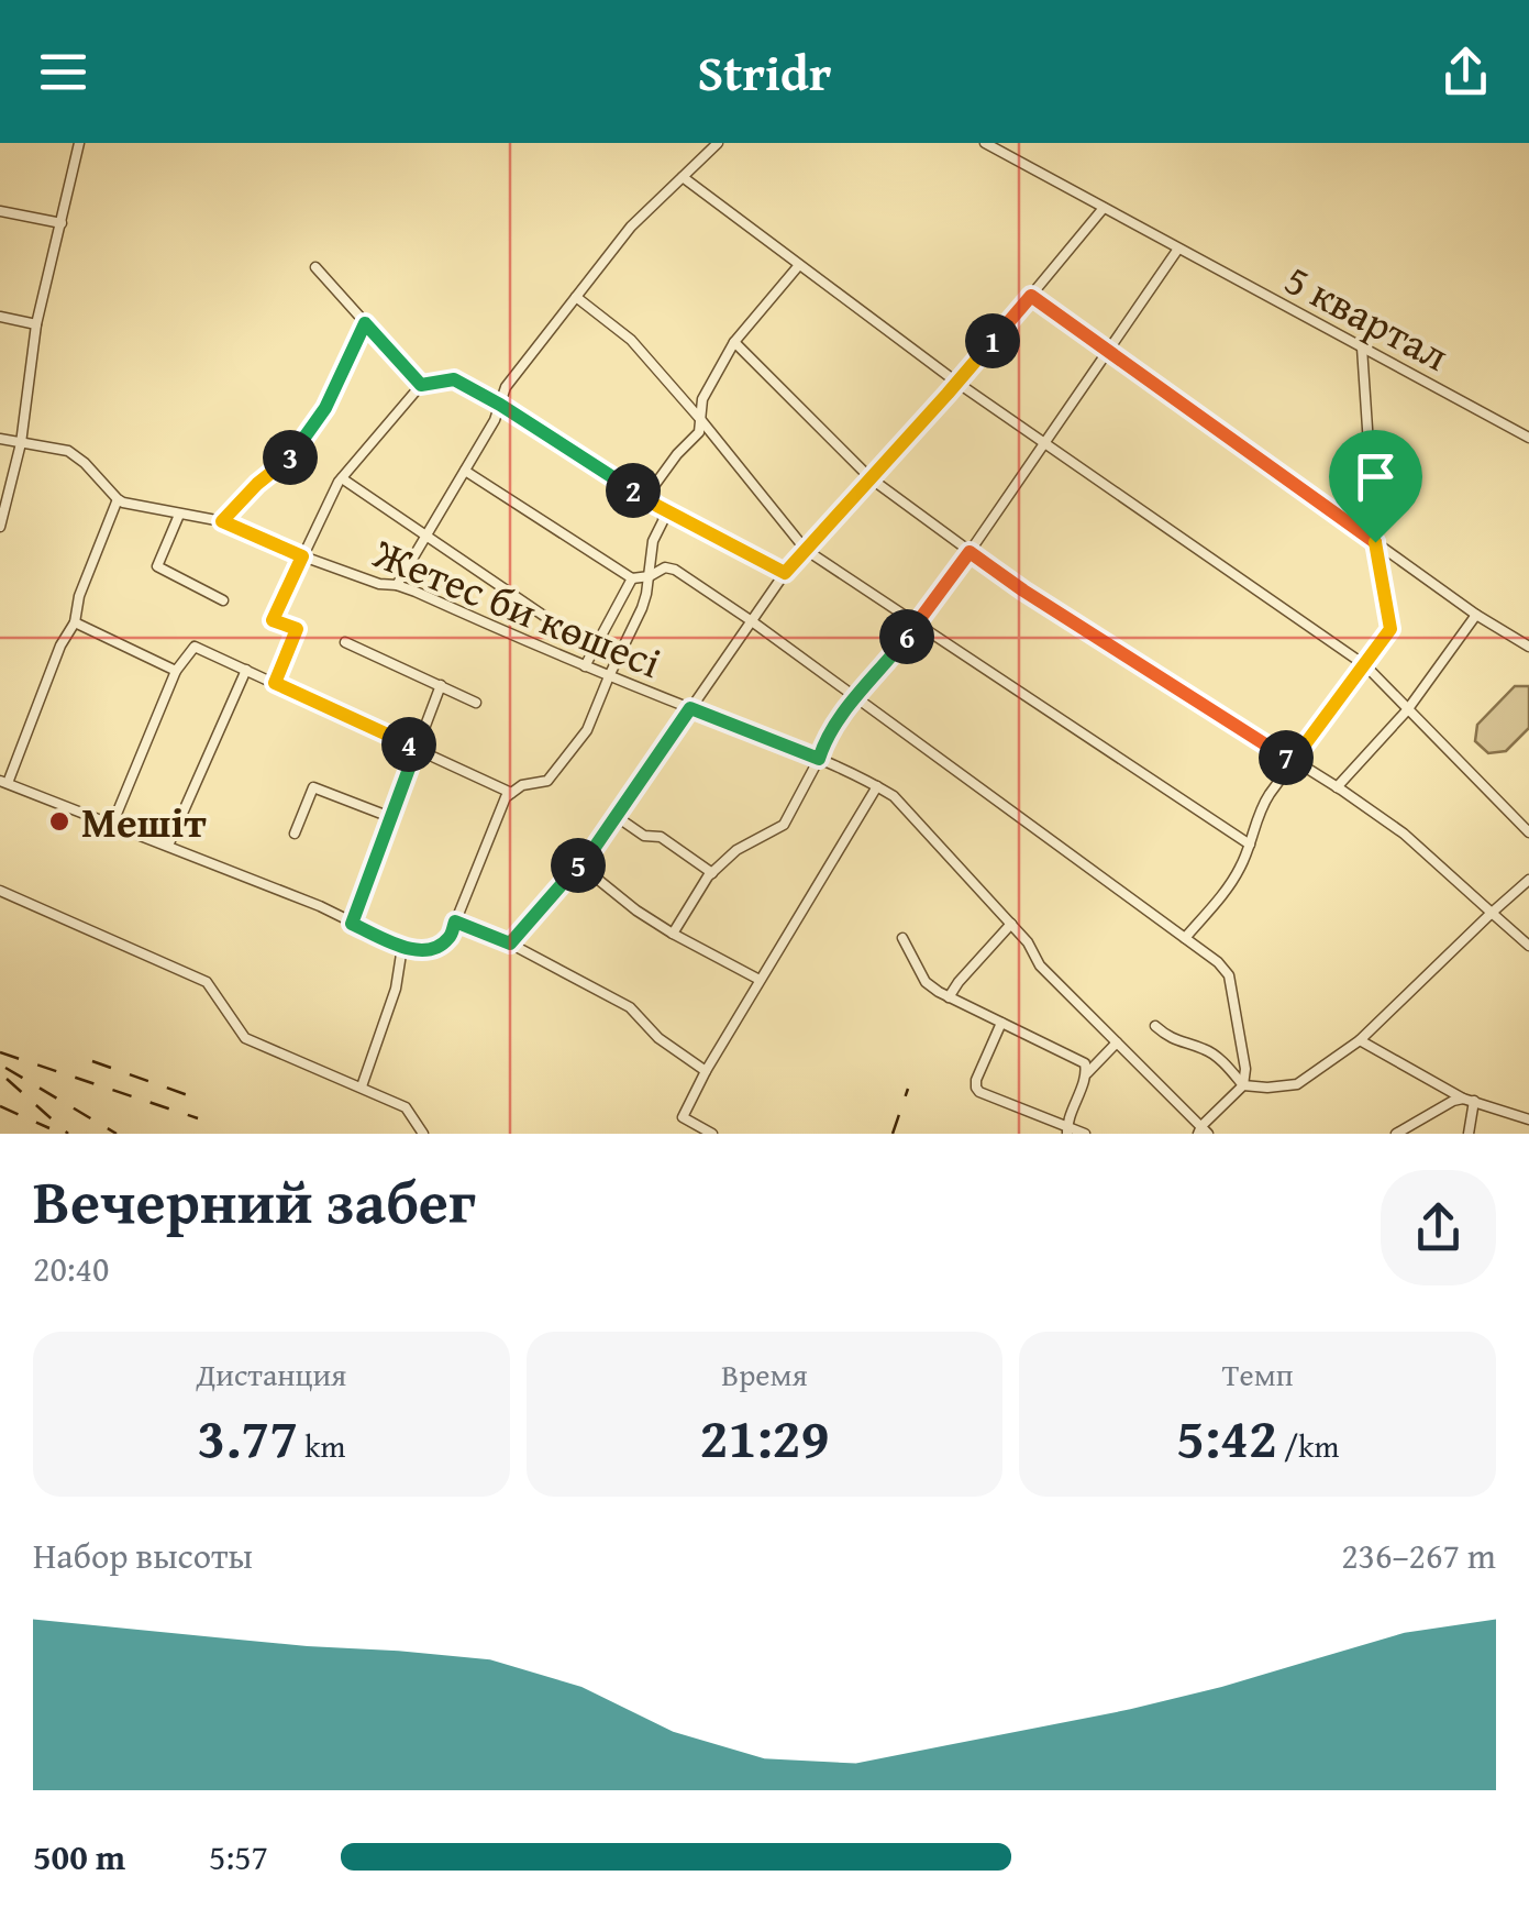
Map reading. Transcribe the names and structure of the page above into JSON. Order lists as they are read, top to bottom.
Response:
{
  "streets": {
    "street": ["5 квартал", "Жетес би көшесі"]
  },
  "places": ["Мешіт"],
  "page": {
    "header": "Stridr",
    "pins": [
      "1",
      "3",
      "2",
      "6",
      "4",
      "7",
      "5"
    ],
    "heading": ["Вечерний забег", "20:40"],
    "stats": [
      ["Дистанция", "3.77 km"],
      ["Время", "21:29"],
      ["Темп", "5:42 /km"]
    ],
    "chart": ["Набор высоты", "236–267 m"],
    "list": [
      {
        "name": "500 m",
        "note": "5:57"
      }
    ]
  }
}
